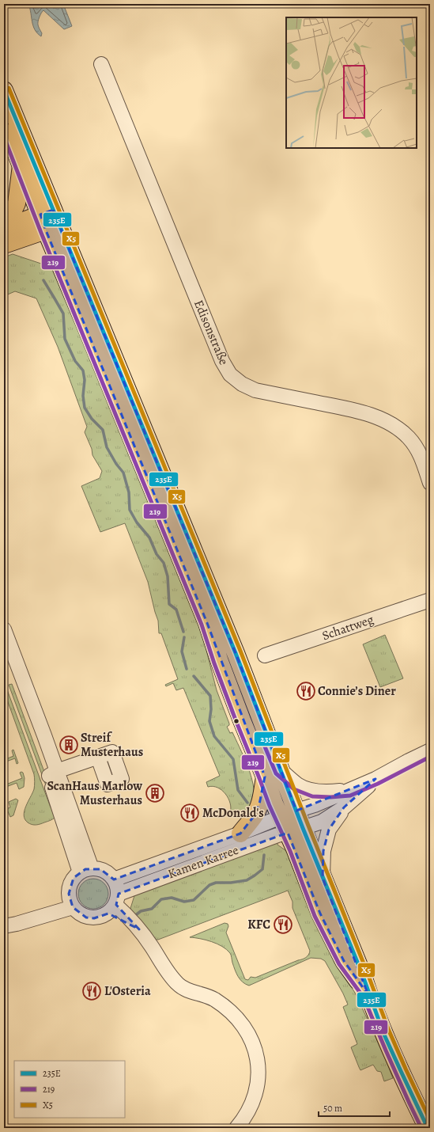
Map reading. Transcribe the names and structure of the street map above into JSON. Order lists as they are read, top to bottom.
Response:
{
  "streets": {
    "main road": ["Kamen Karree"],
    "street": ["Edisonstraße", "Schattweg"]
  },
  "places": {
    "restaurant": [
      "Connie’s Diner",
      "McDonald's",
      "KFC",
      "L'Osteria"
    ],
    "building": ["Streif Musterhaus", "ScanHaus Marlow Musterhaus"]
  },
  "lines": ["transit line X5", "transit line 235E", "transit line 219"],
  "legend": ["235E", "219", "X5"],
  "scale_bar": "50 m"
}
